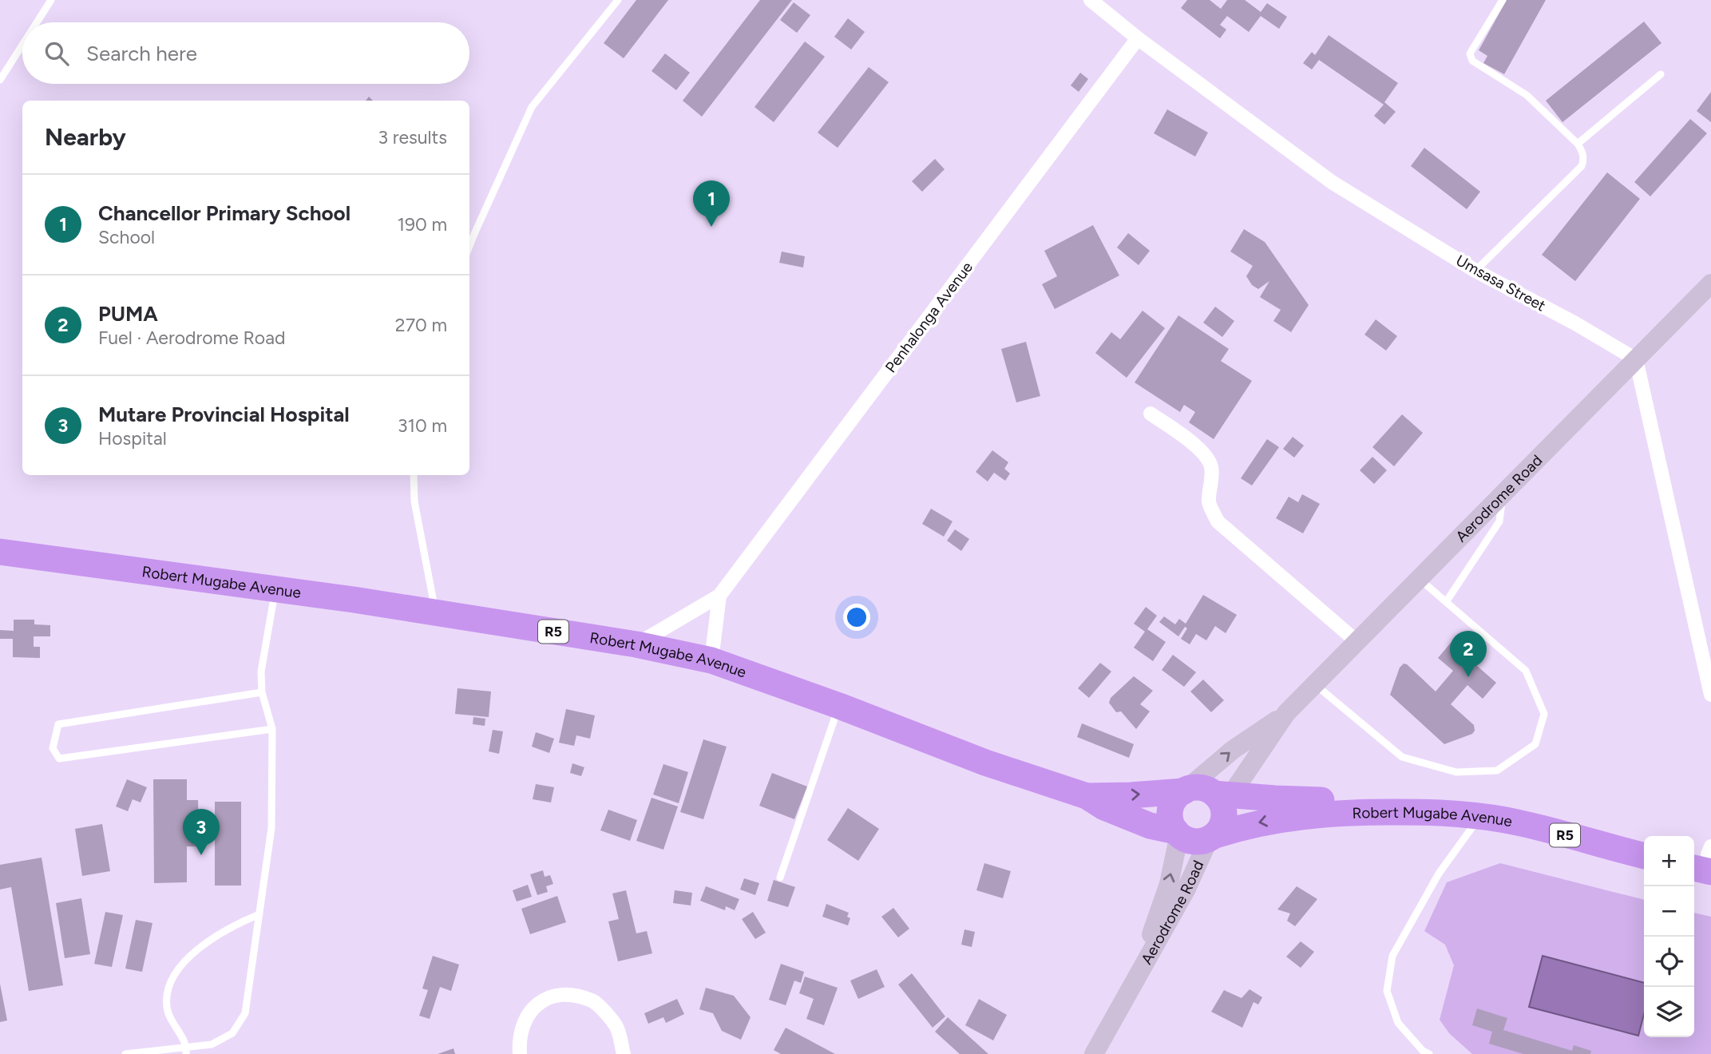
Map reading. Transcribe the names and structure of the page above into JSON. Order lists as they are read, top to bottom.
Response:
{
  "streets": {
    "highway": ["Robert Mugabe Avenue", "R5"],
    "street": ["Umsasa Street", "Penhalonga Avenue", "Aerodrome Road"]
  },
  "crossings": [
    ["Umsasa Street", "Penhalonga Avenue"],
    ["Umsasa Street", "Aerodrome Road"],
    ["Penhalonga Avenue", "Robert Mugabe Avenue"],
    ["Aerodrome Road", "Robert Mugabe Avenue"],
    ["Aerodrome Road", "R5"],
    ["Robert Mugabe Avenue", "R5"]
  ],
  "page": {
    "search": "Search here",
    "heading": ["Nearby", "3 results"],
    "list": [
      {
        "mark": "1",
        "name": "Chancellor Primary School",
        "note": "School",
        "value": "190 m"
      },
      {
        "mark": "2",
        "name": "PUMA",
        "note": "Fuel · Aerodrome Road",
        "value": "270 m"
      },
      {
        "mark": "3",
        "name": "Mutare Provincial Hospital",
        "note": "Hospital",
        "value": "310 m"
      }
    ],
    "pins": ["1", "2", "3"],
    "map_buttons": ["+", "−"]
  }
}
